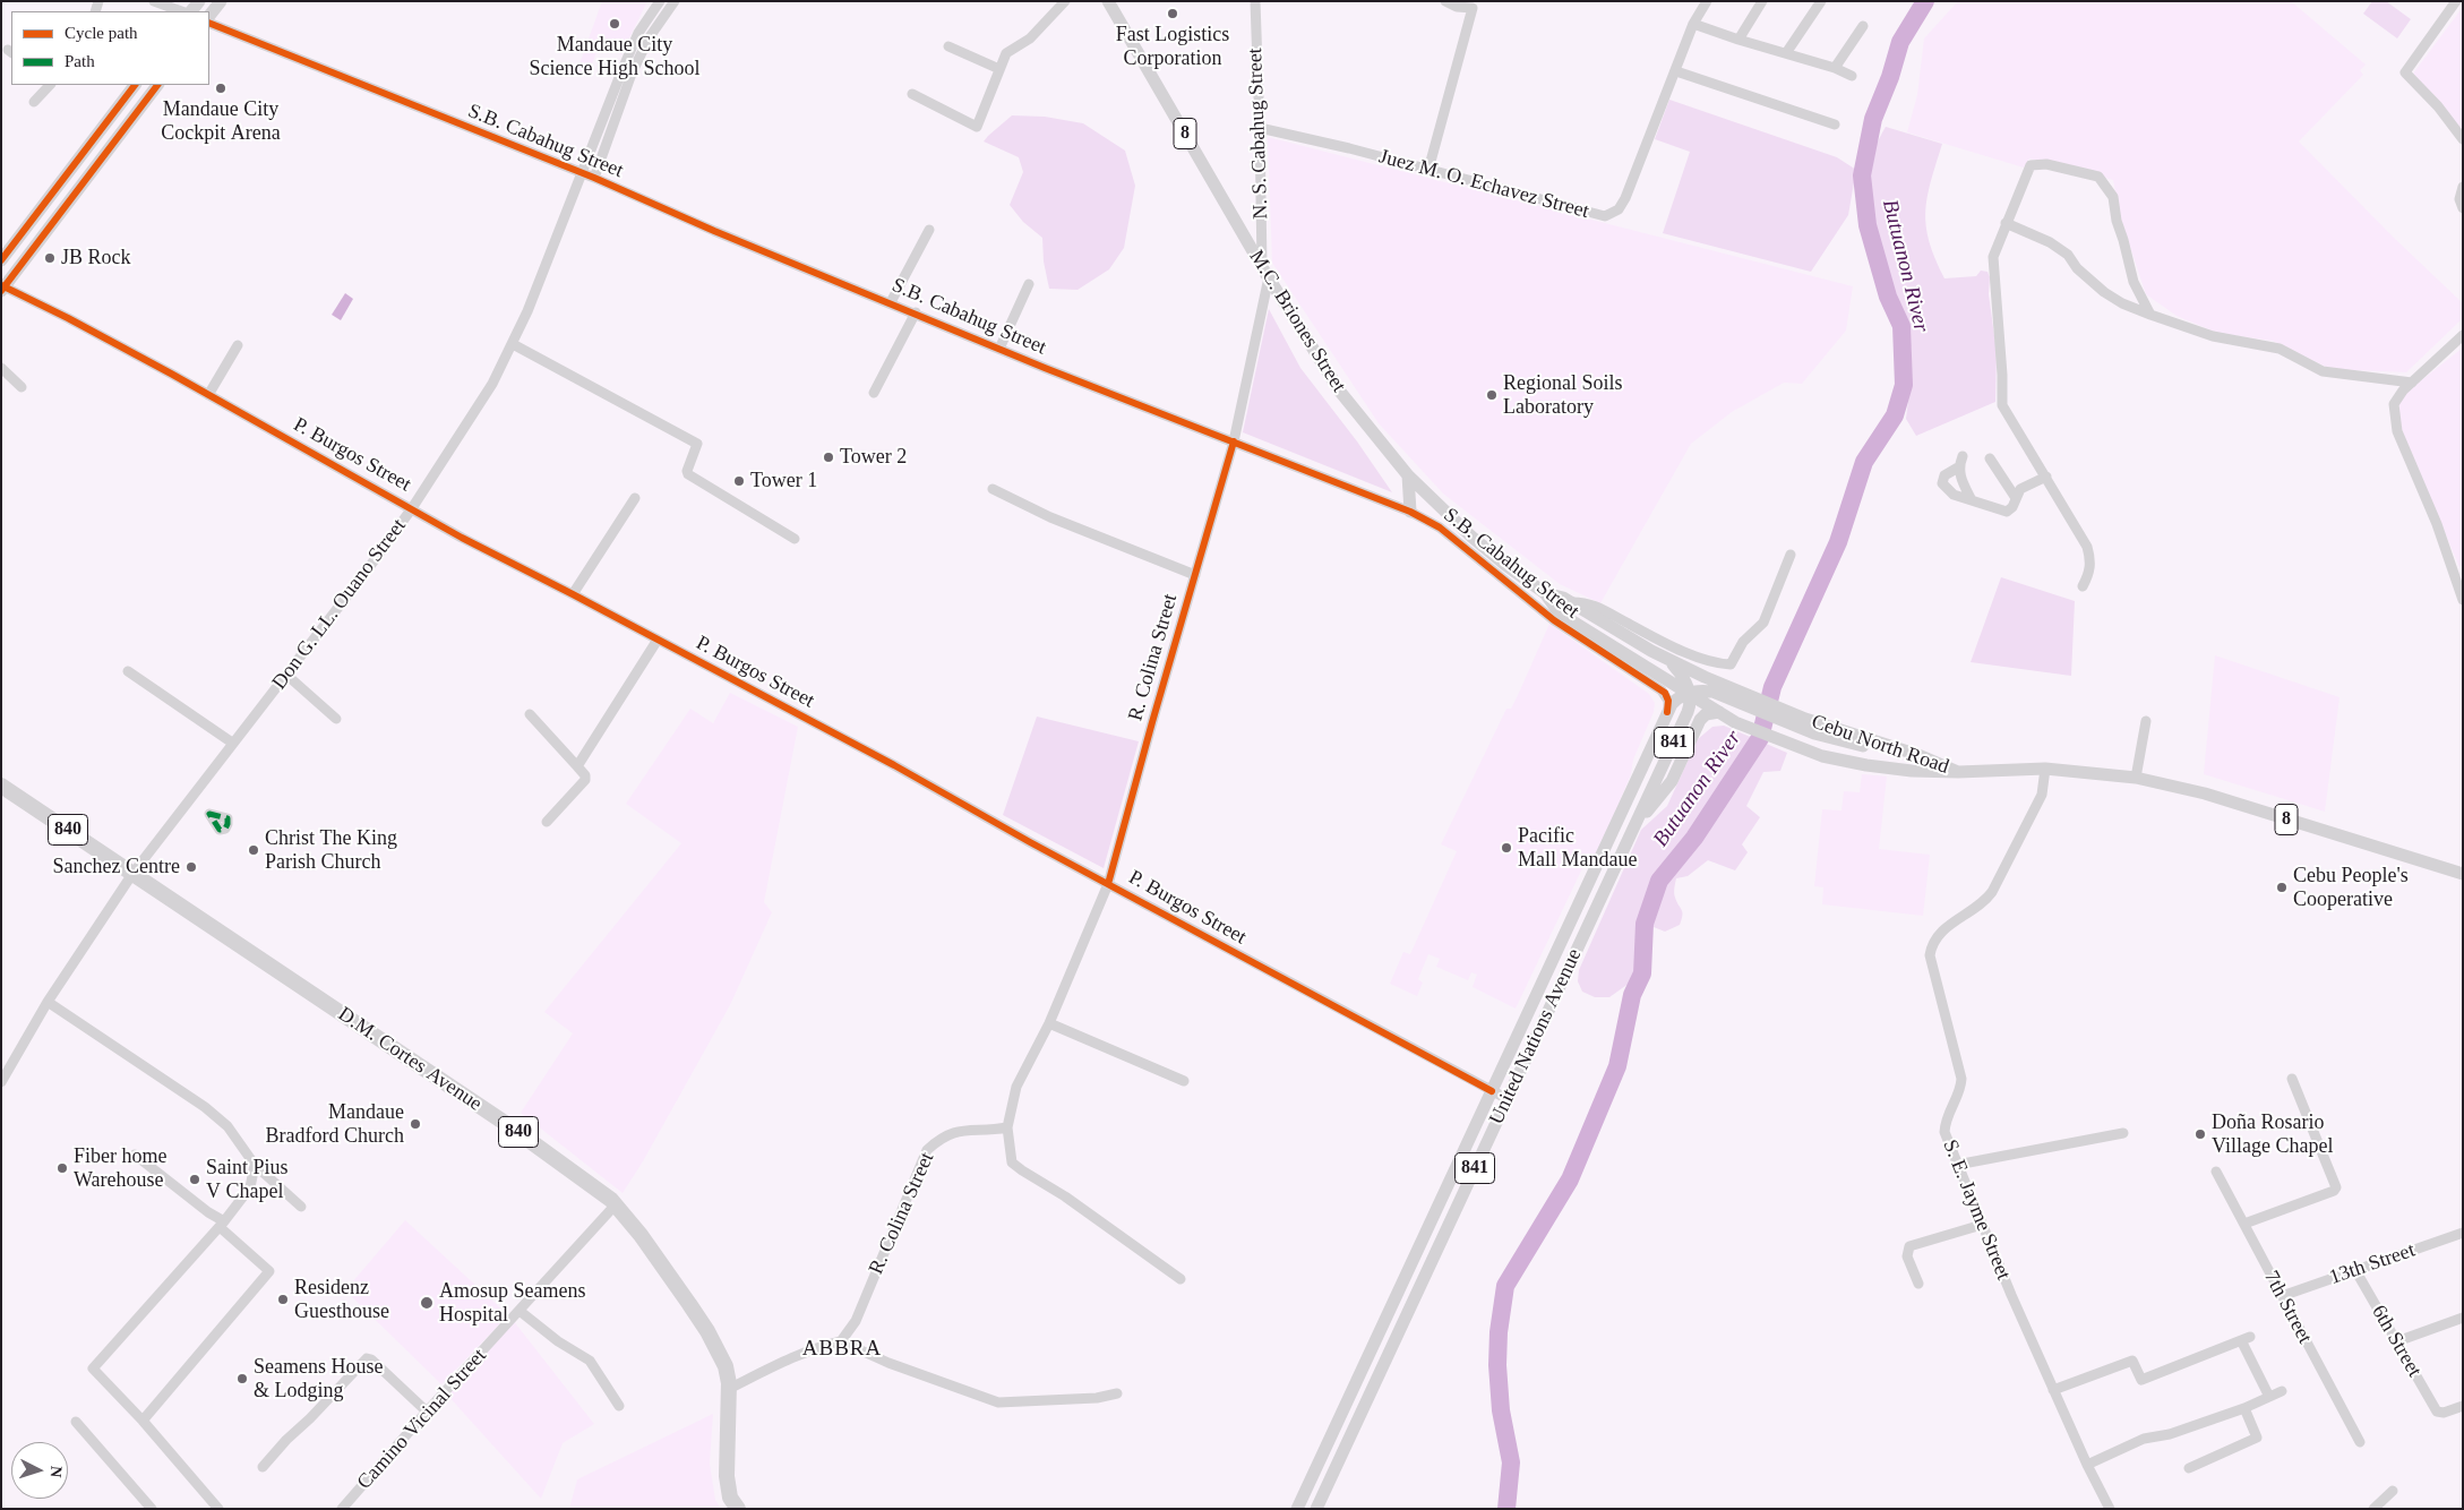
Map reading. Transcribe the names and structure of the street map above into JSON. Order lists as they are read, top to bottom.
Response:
{
  "streets": {
    "highway": ["840", "D.M. Cortes Avenue"],
    "main road": [
      "8",
      "M.C. Briones Street",
      "841",
      "Cebu North Road",
      "United Nations Avenue"
    ],
    "street": [
      "N. S. Cabahug Street",
      "S.B. Cabahug Street",
      "Juez M. O. Echavez Street",
      "P. Burgos Street",
      "Don G. LL. Ouano Street",
      "R. Colina Street",
      "S. E. Jayme Street",
      "13th Street",
      "7th Street",
      "6th Street",
      "Camino Vicinal Street"
    ]
  },
  "crossings": [
    ["8", "Cebu North Road"],
    ["8", "S. E. Jayme Street"],
    ["N. S. Cabahug Street", "Juez M. O. Echavez Street"],
    ["N. S. Cabahug Street", "M.C. Briones Street"],
    ["S.B. Cabahug Street", "Don G. LL. Ouano Street"],
    ["S.B. Cabahug Street", "R. Colina Street"],
    ["S.B. Cabahug Street", "United Nations Avenue"],
    ["M.C. Briones Street", "R. Colina Street"],
    ["M.C. Briones Street", "Cebu North Road"],
    ["M.C. Briones Street", "United Nations Avenue"],
    ["P. Burgos Street", "Don G. LL. Ouano Street"],
    ["P. Burgos Street", "R. Colina Street"],
    ["P. Burgos Street", "United Nations Avenue"],
    ["Don G. LL. Ouano Street", "D.M. Cortes Avenue"],
    ["D.M. Cortes Avenue", "Camino Vicinal Street"],
    ["13th Street", "7th Street"],
    ["13th Street", "6th Street"]
  ],
  "districts": ["ABBRA"],
  "water": ["Butuanon River"],
  "places": [
    "Fast Logistics Corporation",
    "Mandaue City Science High School",
    "Mandaue City Cockpit Arena",
    "JB Rock",
    "Regional Soils Laboratory",
    "Tower 2",
    "Tower 1",
    "Pacific Mall Mandaue",
    "Christ The King Parish Church",
    "Sanchez Centre",
    "Cebu People's Cooperative",
    "Mandaue Bradford Church",
    "Doña Rosario Village Chapel",
    "Fiber home Warehouse",
    "Saint Pius V Chapel",
    "Residenz Guesthouse",
    "Amosup Seamens Hospital",
    "Seamens House & Lodging"
  ],
  "legend": ["Cycle path", "Path"],
  "north": "right"
}
